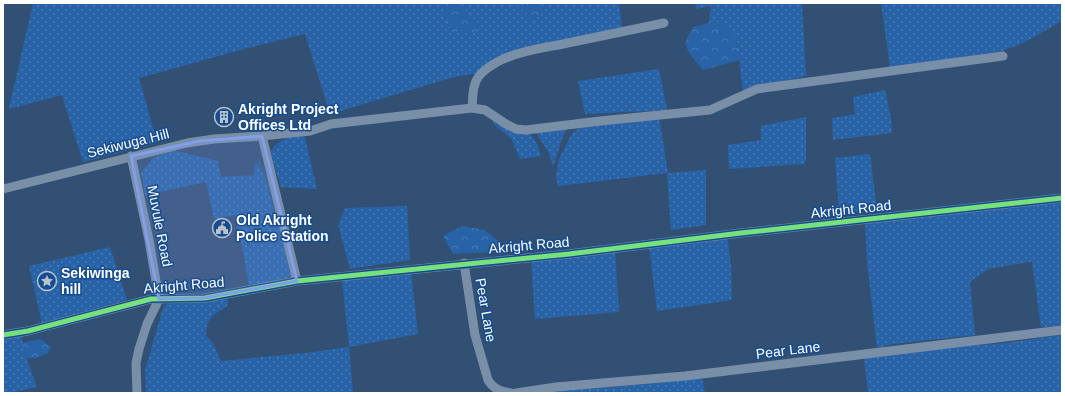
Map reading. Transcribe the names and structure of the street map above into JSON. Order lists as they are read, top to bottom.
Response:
{
  "streets": {
    "street": [
      "Sekiwuga Hill",
      "Akright Road",
      "Muvule Road",
      "Pear Lane"
    ]
  },
  "crossings": [
    ["Sekiwuga Hill", "Muvule Road"],
    ["Akright Road", "Muvule Road"],
    ["Akright Road", "Pear Lane"]
  ],
  "places": {
    "building": ["Akright Project Offices Ltd"],
    "public building": ["Old Akright Police Station"],
    "place": ["Sekiwinga hill"]
  }
}
